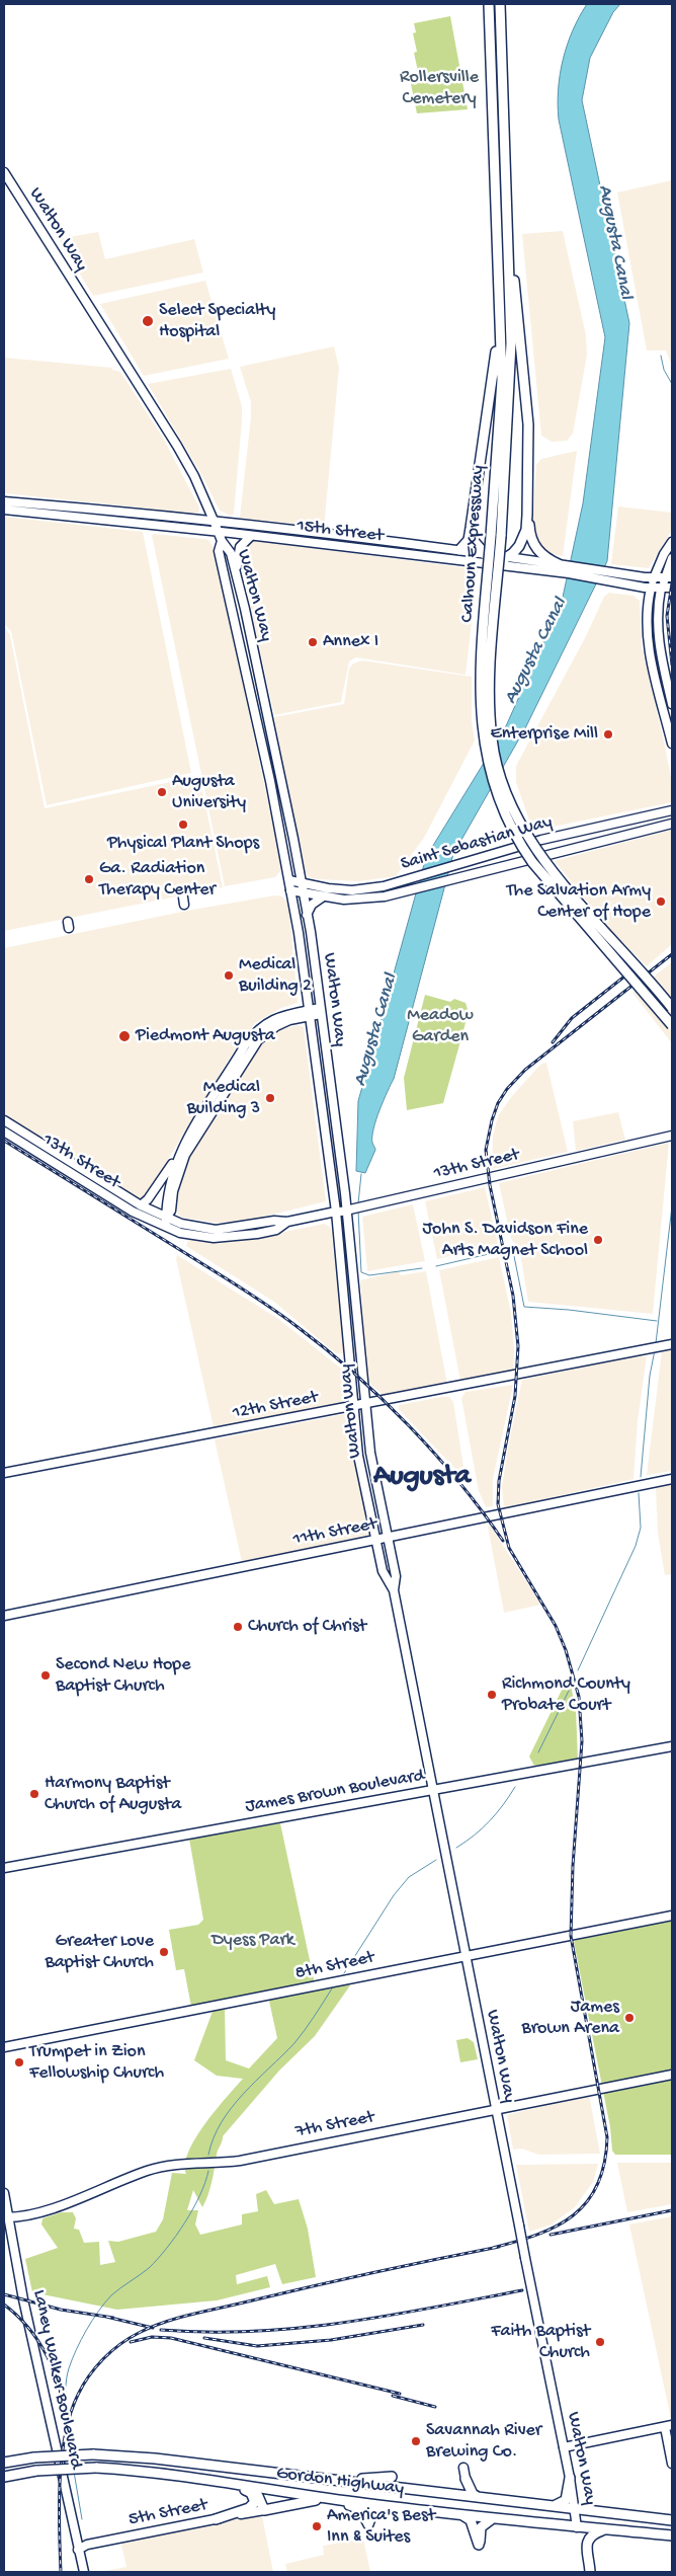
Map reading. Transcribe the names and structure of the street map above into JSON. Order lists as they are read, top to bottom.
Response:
{
  "streets": {
    "highway": ["Calhoun Expressway", "Gordon Highway"],
    "main road": [
      "Walton Way",
      "15th Street",
      "Saint Sebastian Way",
      "13th Street",
      "12th Street",
      "11th Street",
      "James Brown Boulevard",
      "8th Street",
      "7th Street",
      "Laney Walker Boulevard",
      "5th Street"
    ]
  },
  "crossings": [
    ["Walton Way", "15th Street"],
    ["Walton Way", "Saint Sebastian Way"],
    ["Walton Way", "13th Street"],
    ["Walton Way", "12th Street"],
    ["Walton Way", "11th Street"],
    ["Walton Way", "James Brown Boulevard"],
    ["Walton Way", "8th Street"],
    ["Walton Way", "7th Street"],
    ["Walton Way", "Gordon Highway"],
    ["7th Street", "Laney Walker Boulevard"],
    ["Laney Walker Boulevard", "5th Street"]
  ],
  "districts": ["Augusta"],
  "water": ["Augusta Canal"],
  "parks": ["Rollersville Cemetery", "Meadow Garden", "Dyess Park"],
  "places": [
    "Select Specialty Hospital",
    "Annex I",
    "Enterprise Mill",
    "Augusta University",
    "Physical Plant Shops",
    "Ga. Radiation Therapy Center",
    "The Salvation Army Center of Hope",
    "Medical Building 2",
    "Piedmont Augusta",
    "Medical Building 3",
    "John S. Davidson Fine Arts Magnet School",
    "Church of Christ",
    "Second New Hope Baptist Church",
    "Richmond County Probate Court",
    "Harmony Baptist Church of Augusta",
    "Greater Love Baptist Church",
    "James Brown Arena",
    "Trumpet in Zion Fellowship Church",
    "Faith Baptist Church",
    "Savannah River Brewing Co.",
    "America's Best Inn & Suites"
  ]
}
